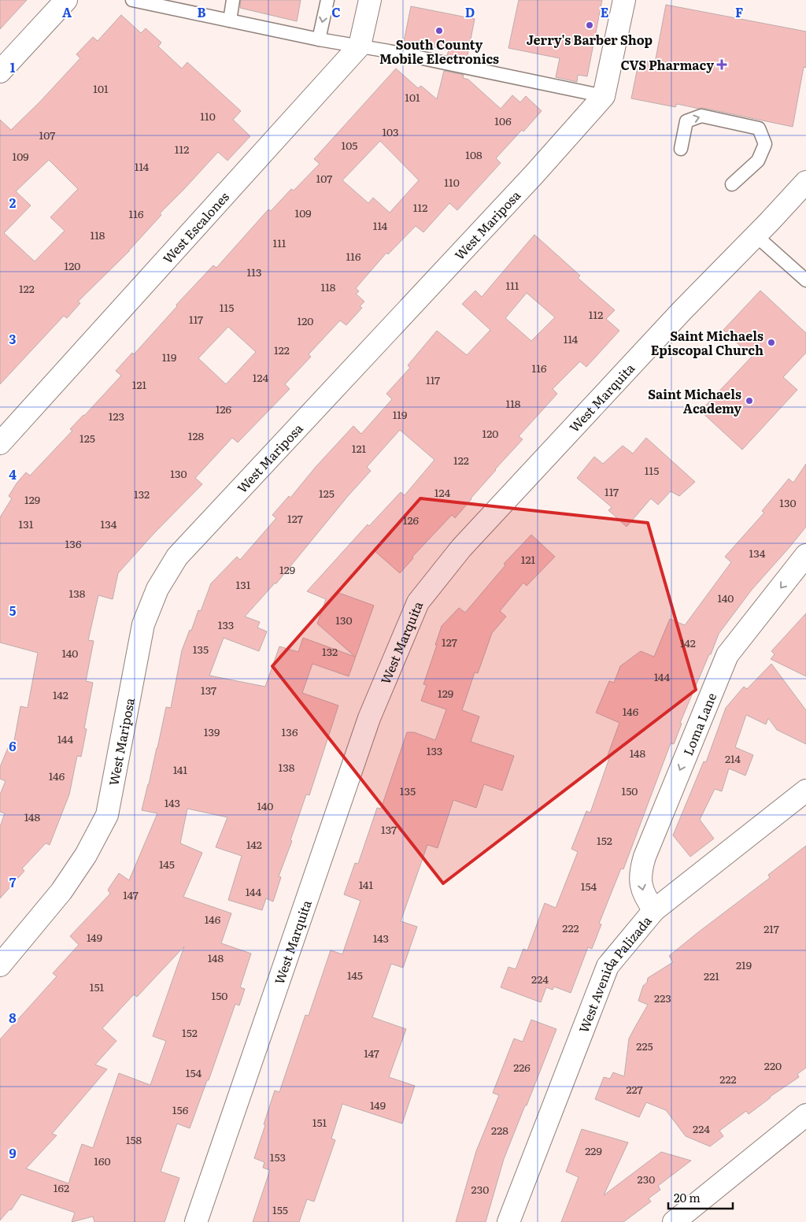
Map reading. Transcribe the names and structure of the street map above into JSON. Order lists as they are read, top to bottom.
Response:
{
  "streets": {
    "street": [
      "West Mariposa",
      "West Escalones",
      "West Marquita",
      "Loma Lane",
      "West Avenida Palizada"
    ]
  },
  "crossings": [
    ["Loma Lane", "West Avenida Palizada"]
  ],
  "one_way": ["Loma Lane"],
  "places": {
    "other": [
      "Jerry's Barber Shop",
      "South County Mobile Electronics",
      "Saint Michaels Episcopal Church",
      "Saint Michaels Academy"
    ],
    "health": ["CVS Pharmacy"]
  },
  "house_numbers": [
    "101",
    "101",
    "110",
    "106",
    "103",
    "107",
    "105",
    "112",
    "108",
    "109",
    "114",
    "107",
    "110",
    "112",
    "109",
    "116",
    "114",
    "118",
    "111",
    "116",
    "120",
    "113",
    "111",
    "118",
    "122",
    "115",
    "112",
    "117",
    "120",
    "114",
    "122",
    "119",
    "116",
    "124",
    "117",
    "121",
    "118",
    "126",
    "119",
    "123",
    "120",
    "128",
    "125",
    "121",
    "122",
    "115",
    "130",
    "117",
    "124",
    "125",
    "132",
    "129",
    "130",
    "127",
    "126",
    "131",
    "134",
    "136",
    "134",
    "121",
    "129",
    "131",
    "138",
    "140",
    "130",
    "133",
    "127",
    "142",
    "135",
    "132",
    "140",
    "144",
    "137",
    "129",
    "142",
    "146",
    "139",
    "136",
    "144",
    "133",
    "148",
    "214",
    "138",
    "141",
    "146",
    "135",
    "150",
    "143",
    "140",
    "148",
    "137",
    "152",
    "142",
    "145",
    "141",
    "154",
    "144",
    "147",
    "146",
    "222",
    "217",
    "149",
    "143",
    "148",
    "219",
    "145",
    "221",
    "224",
    "151",
    "150",
    "223",
    "152",
    "225",
    "147",
    "220",
    "226",
    "154",
    "222",
    "227",
    "149",
    "156",
    "151",
    "224",
    "228",
    "158",
    "229",
    "153",
    "160",
    "230",
    "162",
    "230",
    "155"
  ],
  "scale_bar": "20 m",
  "grid": {
    "columns": [
      "A",
      "B",
      "C",
      "D",
      "E",
      "F"
    ],
    "rows": [
      "1",
      "2",
      "3",
      "4",
      "5",
      "6",
      "7",
      "8",
      "9"
    ]
  }
}
